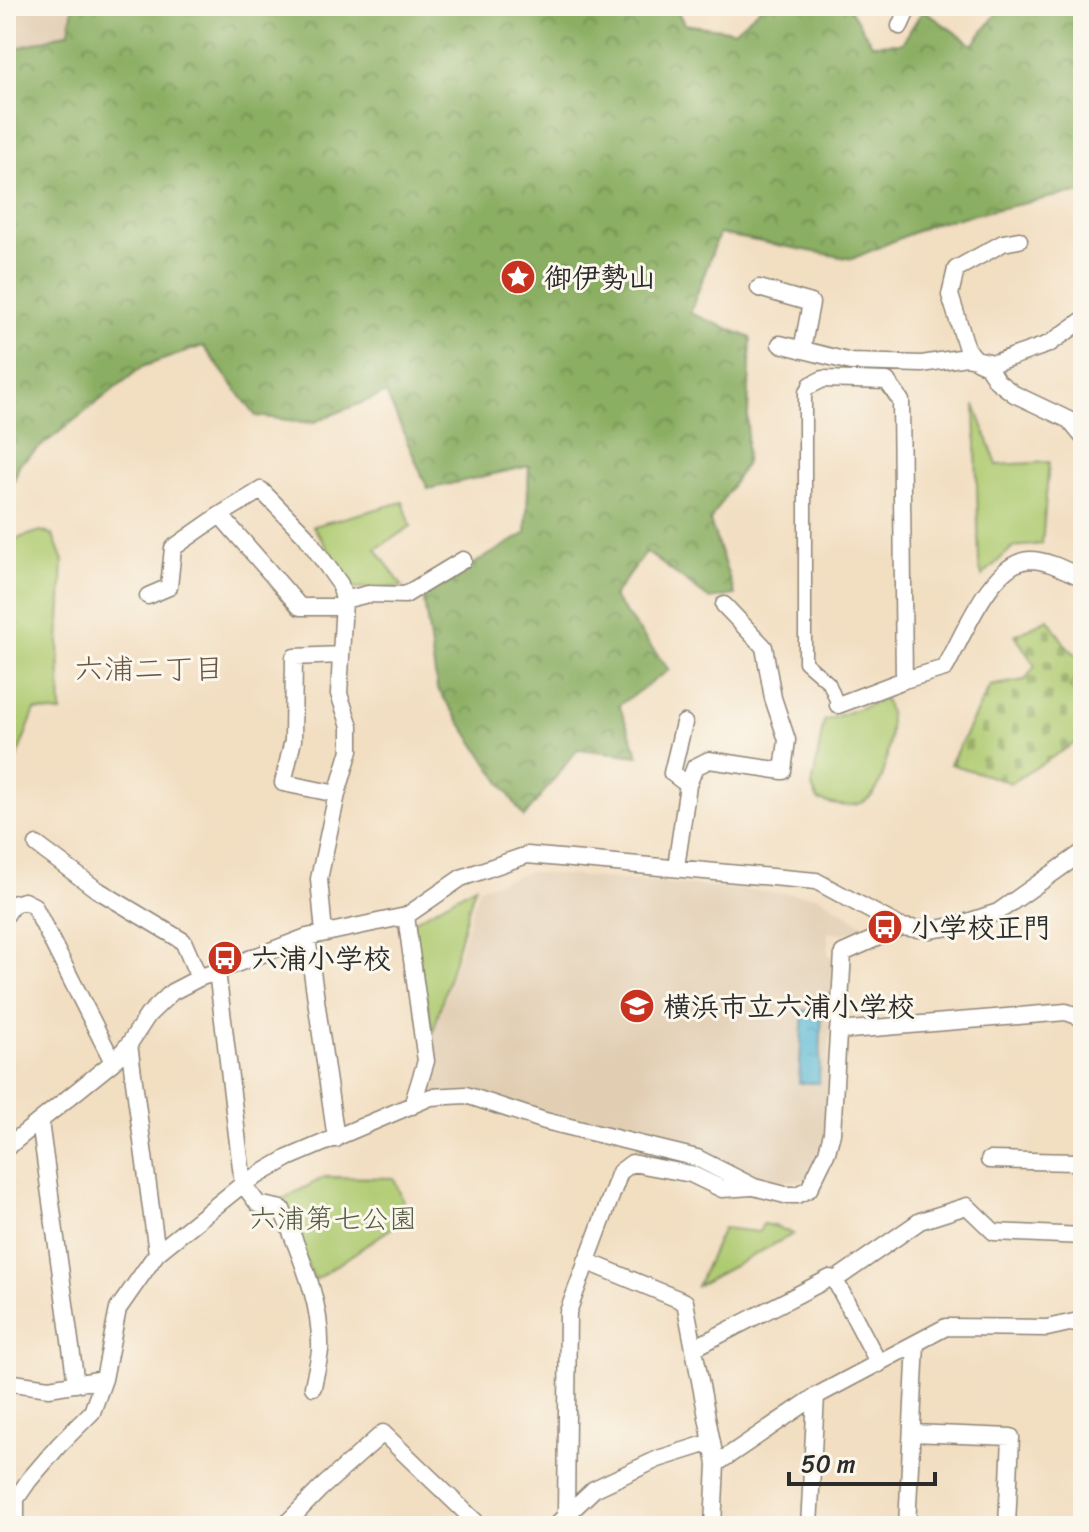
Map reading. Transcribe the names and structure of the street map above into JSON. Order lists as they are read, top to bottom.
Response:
{
  "districts": ["六浦二丁目"],
  "parks": ["六浦第七公園"],
  "places": {
    "place": ["御伊勢山"],
    "bus stop": ["小学校正門", "六浦小学校"],
    "school or university": ["横浜市立六浦小学校"]
  },
  "scale_bar": "50 m"
}
